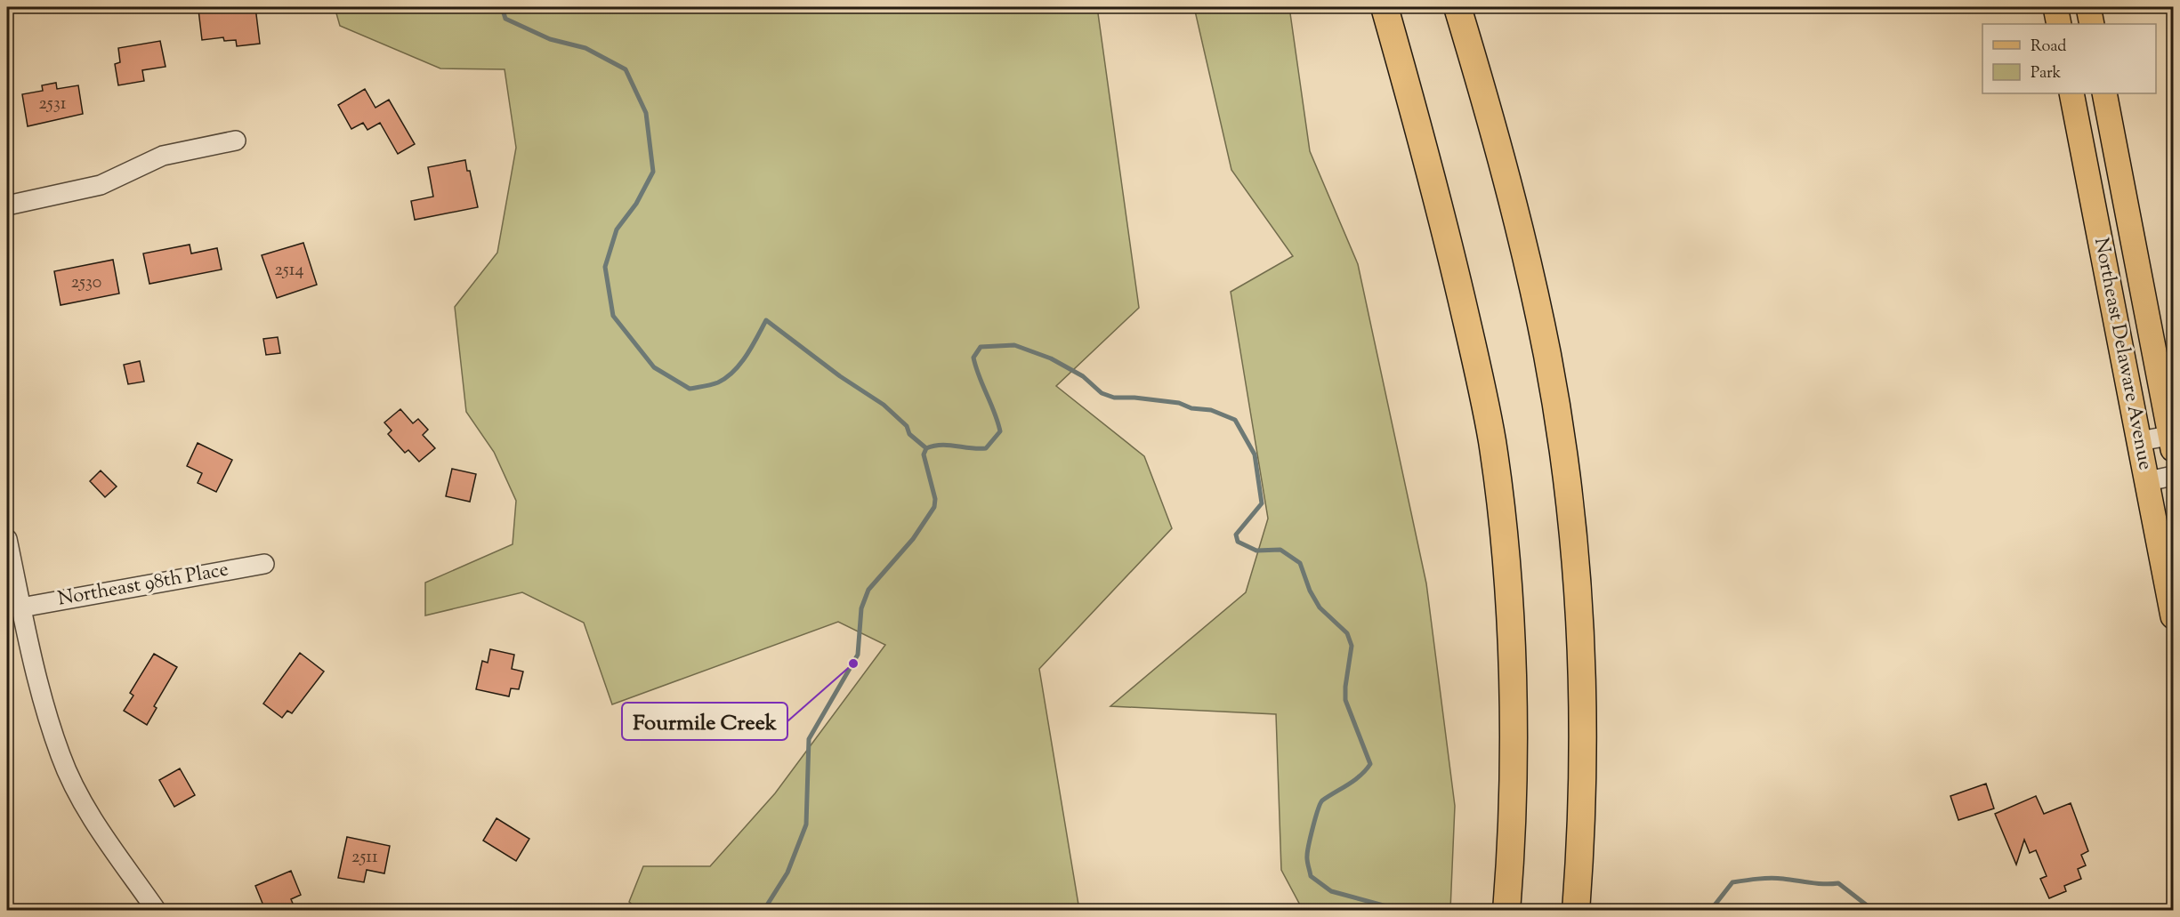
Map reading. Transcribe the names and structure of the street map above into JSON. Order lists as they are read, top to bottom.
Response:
{
  "streets": {
    "main road": ["Northeast Delaware Avenue"],
    "street": ["Northeast 98th Place"]
  },
  "places": ["Fourmile Creek"],
  "house_numbers": [
    "2531",
    "2514",
    "2530",
    "2511"
  ],
  "legend": ["Road", "Park"]
}
